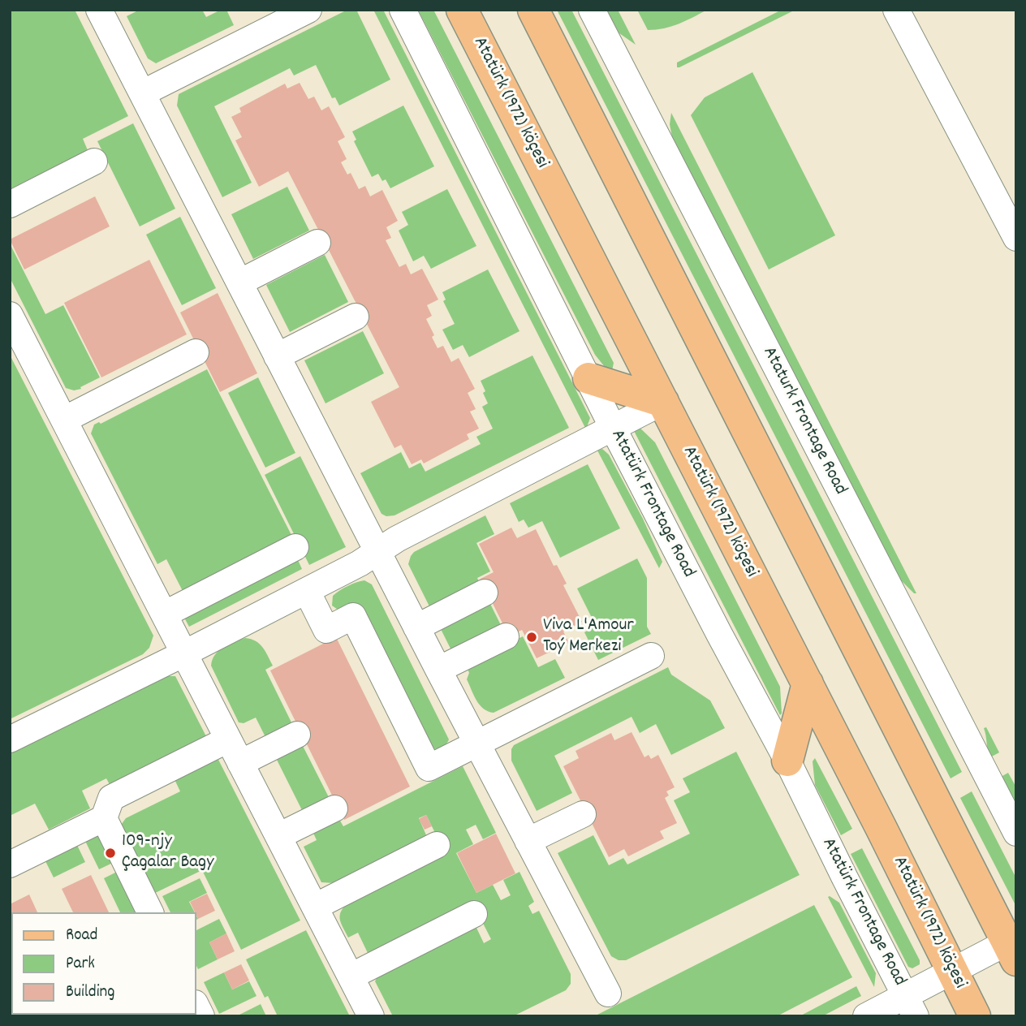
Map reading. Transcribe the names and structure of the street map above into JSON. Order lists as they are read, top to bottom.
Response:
{
  "streets": {
    "main road": ["Atatürk (1972) köçesi"],
    "street": ["Ataturk Frontage Road", "Atatürk Frontage Road"]
  },
  "places": ["Viva L'Amour Toý Merkezi", "109-njy Çagalar Bagy"],
  "legend": ["Road", "Park", "Building"]
}
